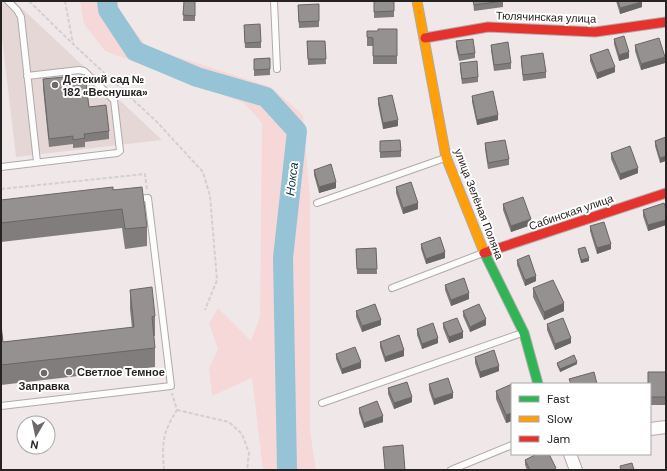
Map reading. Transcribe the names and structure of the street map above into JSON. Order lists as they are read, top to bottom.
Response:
{
  "streets": {
    "street": ["Тюлячинская улица", "улица Зелёная Поляна", "Сабинская улица"]
  },
  "crossings": [
    ["Тюлячинская улица", "улица Зелёная Поляна"],
    ["улица Зелёная Поляна", "Сабинская улица"]
  ],
  "water": ["Нокса"],
  "places": ["Детский сад № 182 «Веснушка»", "Светлое Темное", "Заправка"],
  "legend": ["Fast", "Slow", "Jam"],
  "north": "bottom"
}
